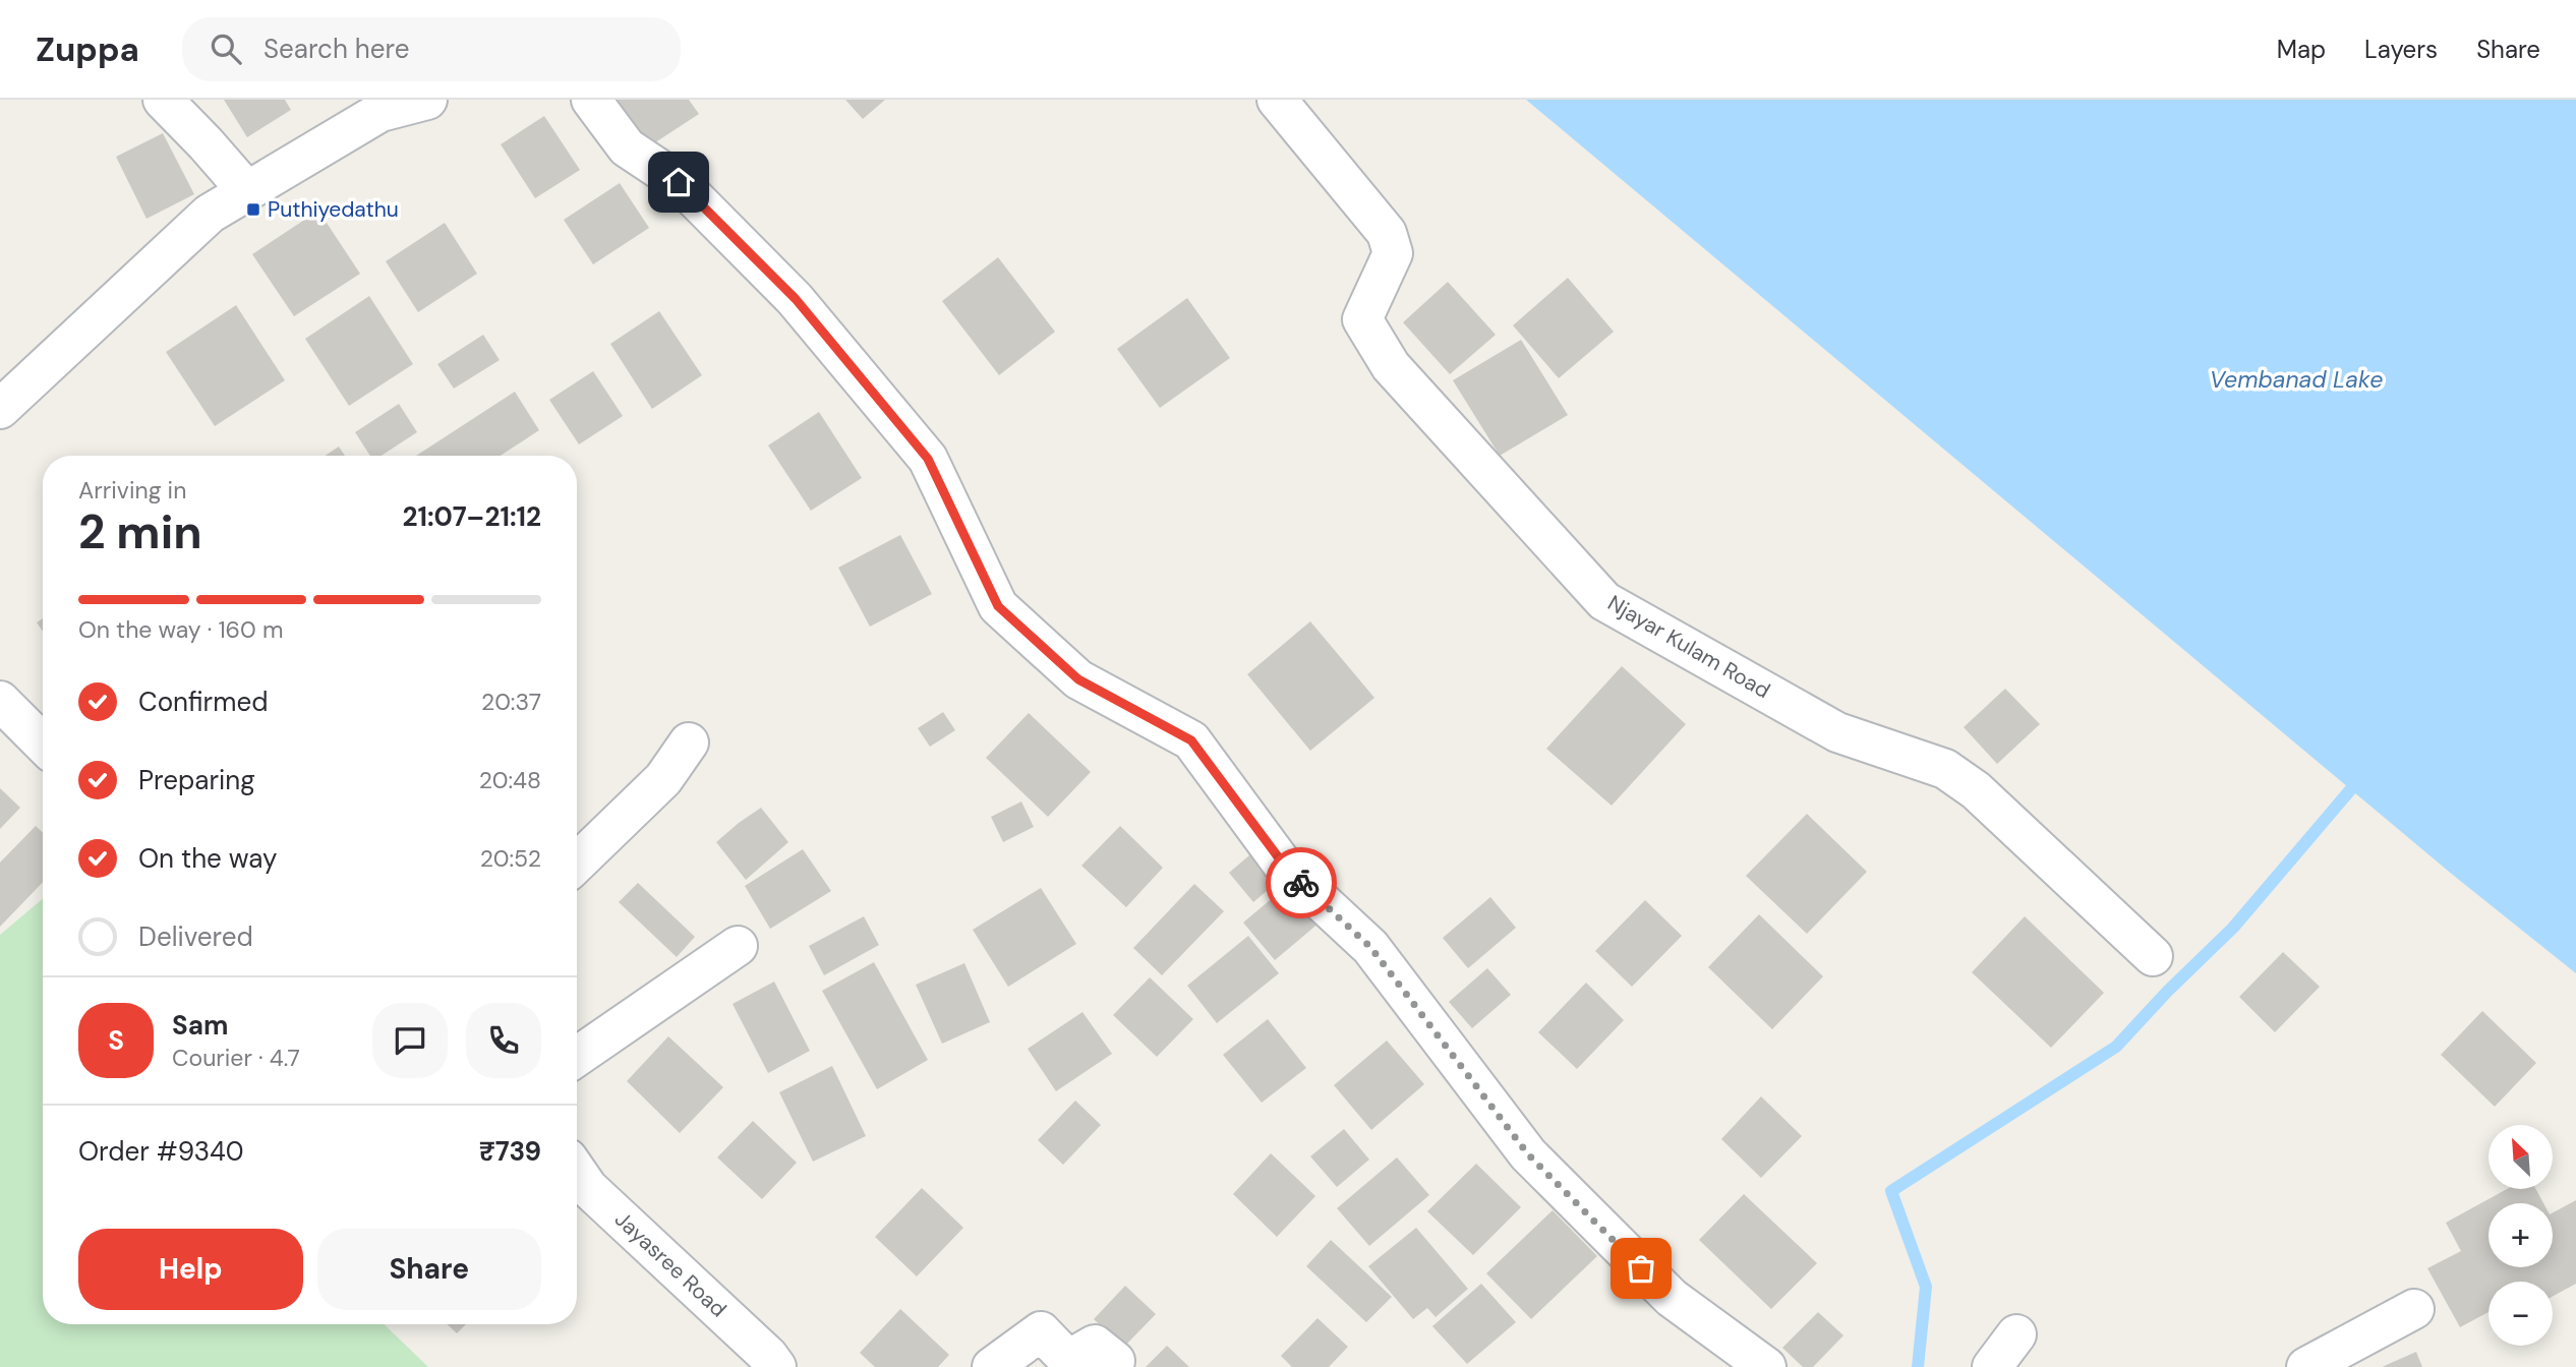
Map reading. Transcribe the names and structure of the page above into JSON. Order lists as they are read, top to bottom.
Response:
{
  "streets": {
    "street": ["Njayar Kulam Road", "Jayasree Road"]
  },
  "water": ["Vembanad Lake"],
  "places": {
    "transit": ["Puthiyedathu"]
  },
  "north": "top left",
  "page": {
    "header": "Zuppa",
    "search": "Search here",
    "nav": ["Map", "Layers", "Share"],
    "heading": ["2 min", "Arriving in", "21:07–21:12"],
    "panel": [
      "Sam",
      "Courier · 4.7",
      "Order #9340",
      "₹739"
    ],
    "bar": "On the way · 160 m",
    "list": [
      ["Confirmed", "20:37"],
      ["Preparing", "20:48"],
      ["On the way", "20:52"],
      "Delivered"
    ],
    "round": "S",
    "map_buttons": ["+", "−"],
    "buttons": ["Help", "Share"]
  }
}
